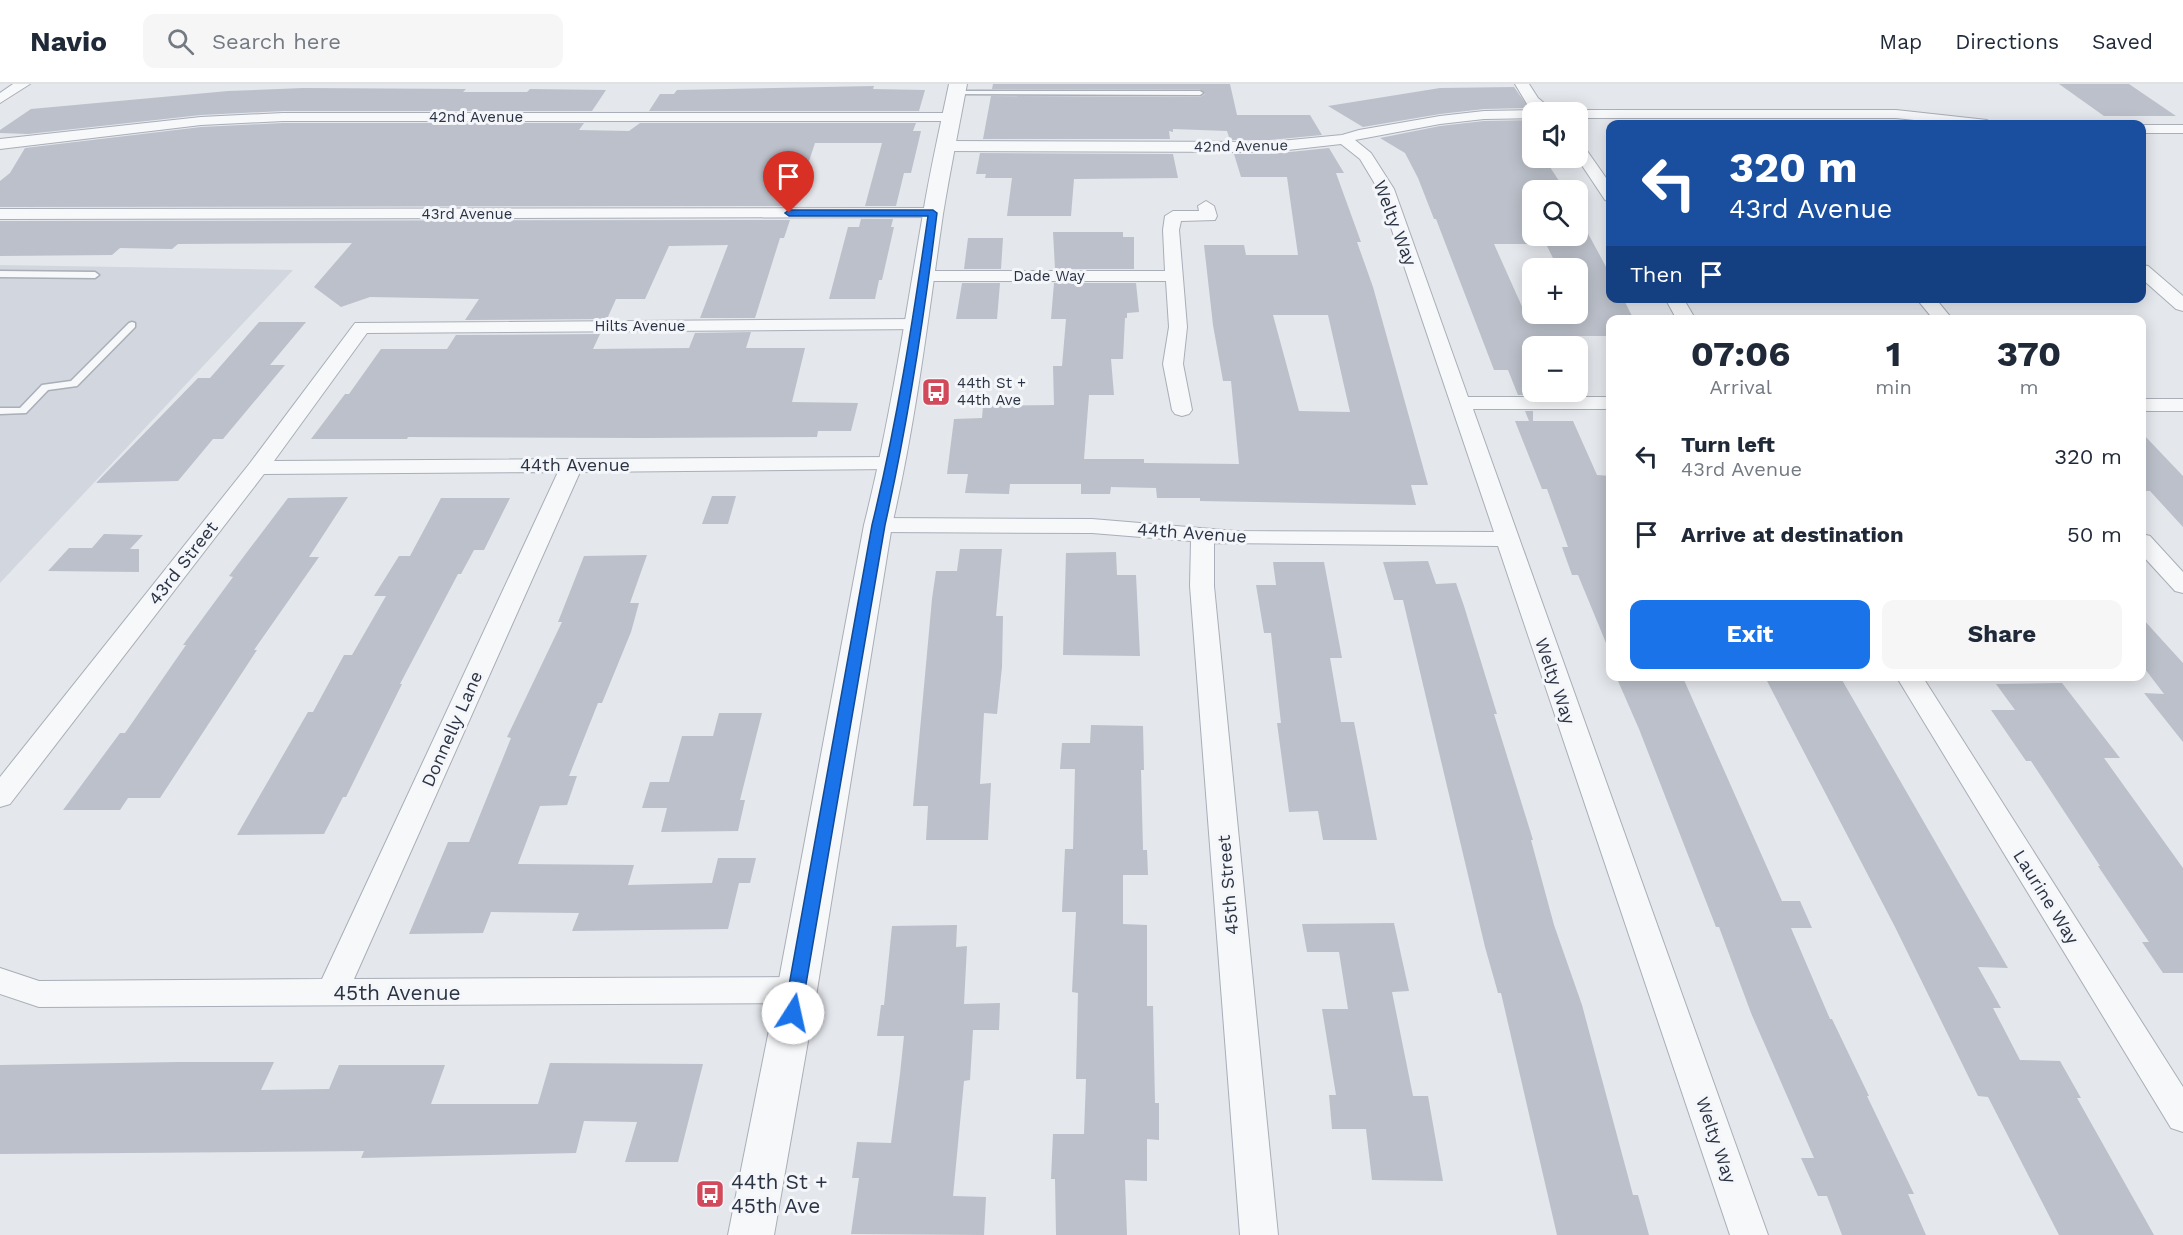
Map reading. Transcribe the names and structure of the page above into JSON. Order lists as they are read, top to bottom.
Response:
{
  "streets": {
    "street": [
      "42nd Avenue",
      "43rd Avenue",
      "Welty Way",
      "Dade Way",
      "Hilts Avenue",
      "44th Avenue",
      "43rd Street",
      "Donnelly Lane",
      "45th Street",
      "Laurine Way",
      "45th Avenue"
    ]
  },
  "crossings": [
    ["42nd Avenue", "Welty Way"],
    ["Welty Way", "44th Avenue"],
    ["Hilts Avenue", "43rd Street"],
    ["44th Avenue", "43rd Street"],
    ["44th Avenue", "Donnelly Lane"],
    ["44th Avenue", "45th Street"],
    ["Donnelly Lane", "45th Avenue"]
  ],
  "places": {
    "bus stop": ["44th St + 44th Ave", "44th St + 45th Ave"]
  },
  "page": {
    "header": "Navio",
    "search": "Search here",
    "nav": ["Map", "Directions", "Saved"],
    "map_buttons": ["+", "−"],
    "turn": ["320 m", "43rd Avenue"],
    "then": "Then",
    "eta": [
      "07:06",
      "Arrival",
      "1",
      "min",
      "370",
      "m"
    ],
    "list": [
      {
        "name": "Turn left",
        "note": "43rd Avenue",
        "value": "320 m"
      },
      {
        "name": "Arrive at destination",
        "value": "50 m"
      }
    ],
    "buttons": ["Exit", "Share"]
  }
}
